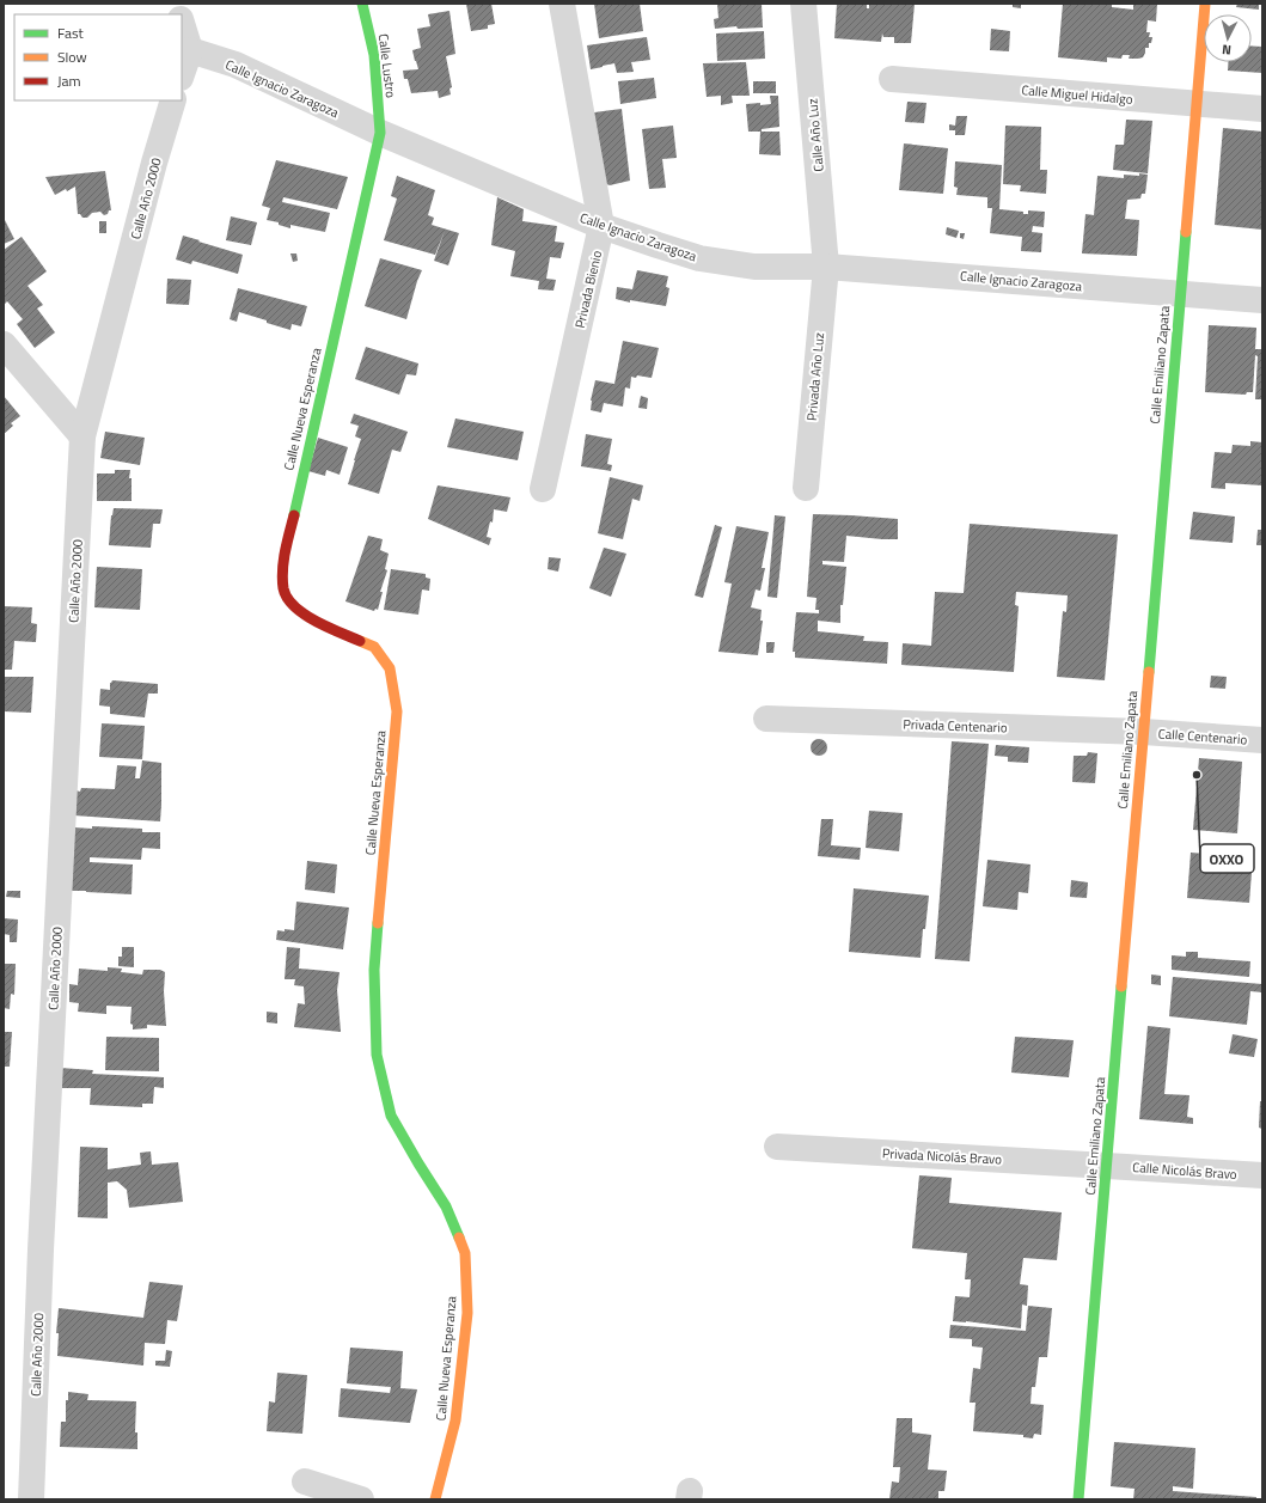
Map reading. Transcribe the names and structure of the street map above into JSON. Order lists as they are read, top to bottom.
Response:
{
  "streets": {
    "street": [
      "Calle Lustro",
      "Calle Ignacio Zaragoza",
      "Calle Miguel Hidalgo",
      "Calle Año Luz",
      "Calle Año 2000",
      "Privada Bienio",
      "Calle Emiliano Zapata",
      "Privada Año Luz",
      "Calle Nueva Esperanza",
      "Privada Centenario",
      "Calle Centenario",
      "Privada Nicolás Bravo",
      "Calle Nicolás Bravo"
    ]
  },
  "crossings": [
    ["Calle Lustro", "Calle Ignacio Zaragoza"],
    ["Calle Lustro", "Calle Nueva Esperanza"],
    ["Calle Ignacio Zaragoza", "Calle Año Luz"],
    ["Calle Ignacio Zaragoza", "Privada Bienio"],
    ["Calle Ignacio Zaragoza", "Calle Emiliano Zapata"],
    ["Calle Ignacio Zaragoza", "Privada Año Luz"],
    ["Calle Ignacio Zaragoza", "Calle Nueva Esperanza"],
    ["Calle Miguel Hidalgo", "Calle Emiliano Zapata"],
    ["Calle Año Luz", "Privada Año Luz"],
    ["Calle Emiliano Zapata", "Privada Centenario"],
    ["Calle Emiliano Zapata", "Calle Centenario"],
    ["Calle Emiliano Zapata", "Privada Nicolás Bravo"],
    ["Calle Emiliano Zapata", "Calle Nicolás Bravo"],
    ["Privada Centenario", "Calle Centenario"],
    ["Privada Nicolás Bravo", "Calle Nicolás Bravo"]
  ],
  "places": ["OXXO"],
  "legend": ["Fast", "Slow", "Jam"],
  "north": "bottom"
}
